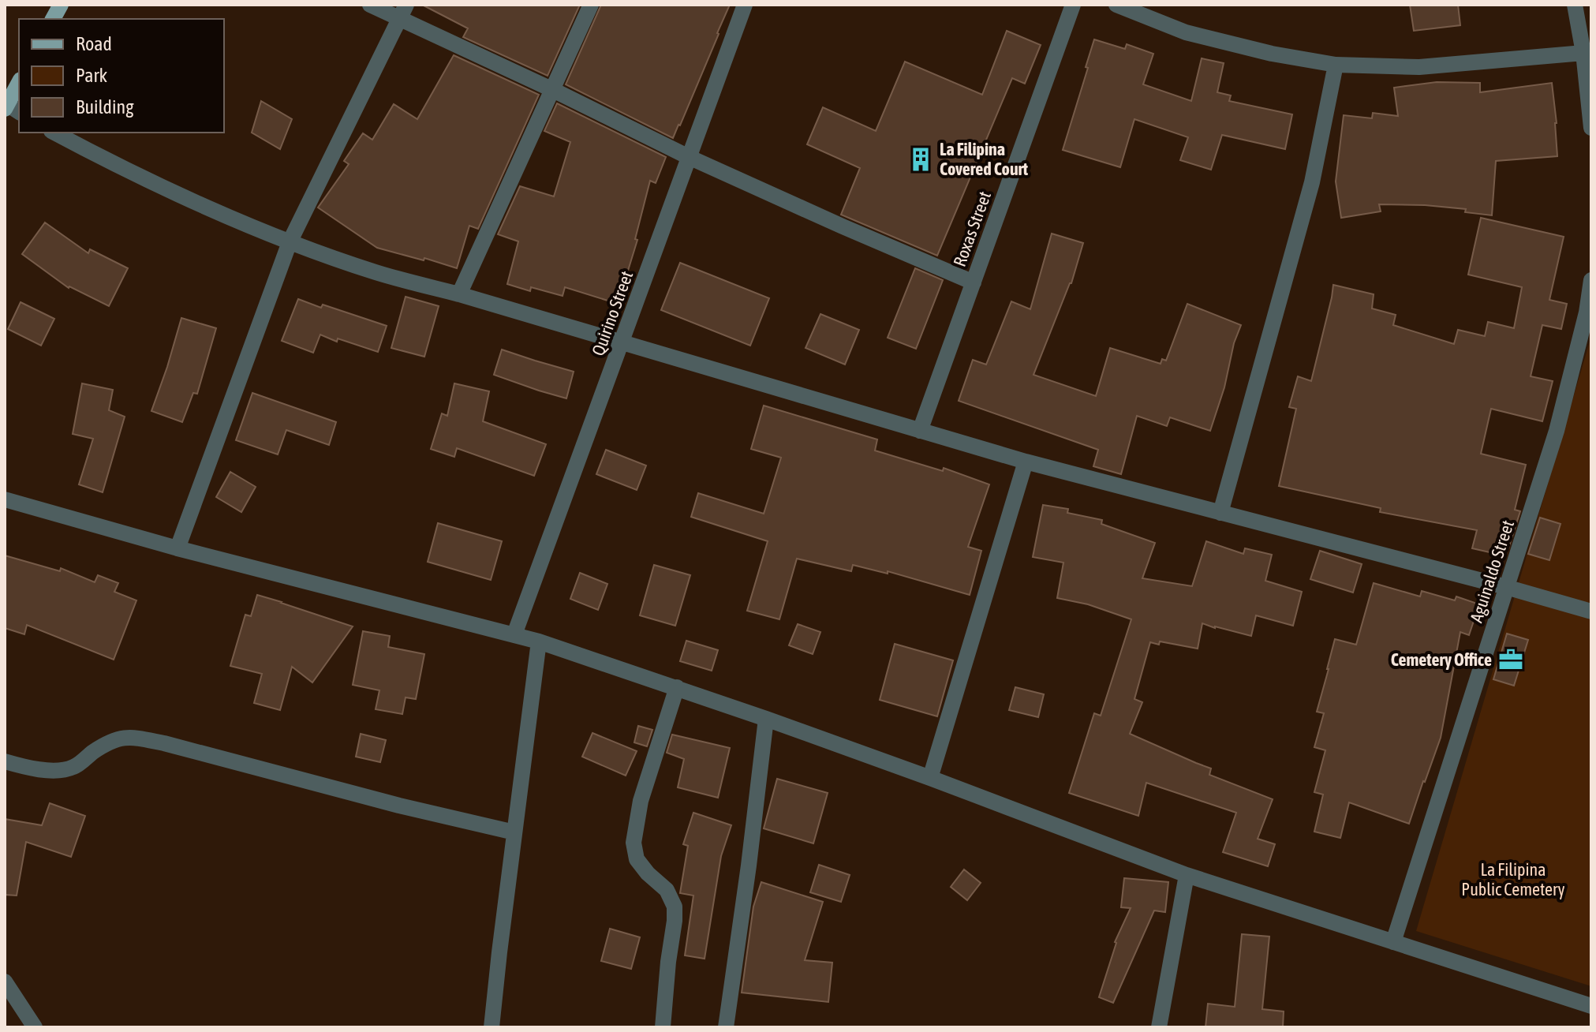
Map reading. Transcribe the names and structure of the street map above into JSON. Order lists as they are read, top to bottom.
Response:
{
  "streets": {
    "street": ["Roxas Street", "Quirino Street", "Aguinaldo Street"]
  },
  "parks": ["La Filipina Public Cemetery"],
  "places": {
    "building": ["La Filipina Covered Court"],
    "office": ["Cemetery Office"]
  },
  "legend": ["Road", "Park", "Building"]
}
